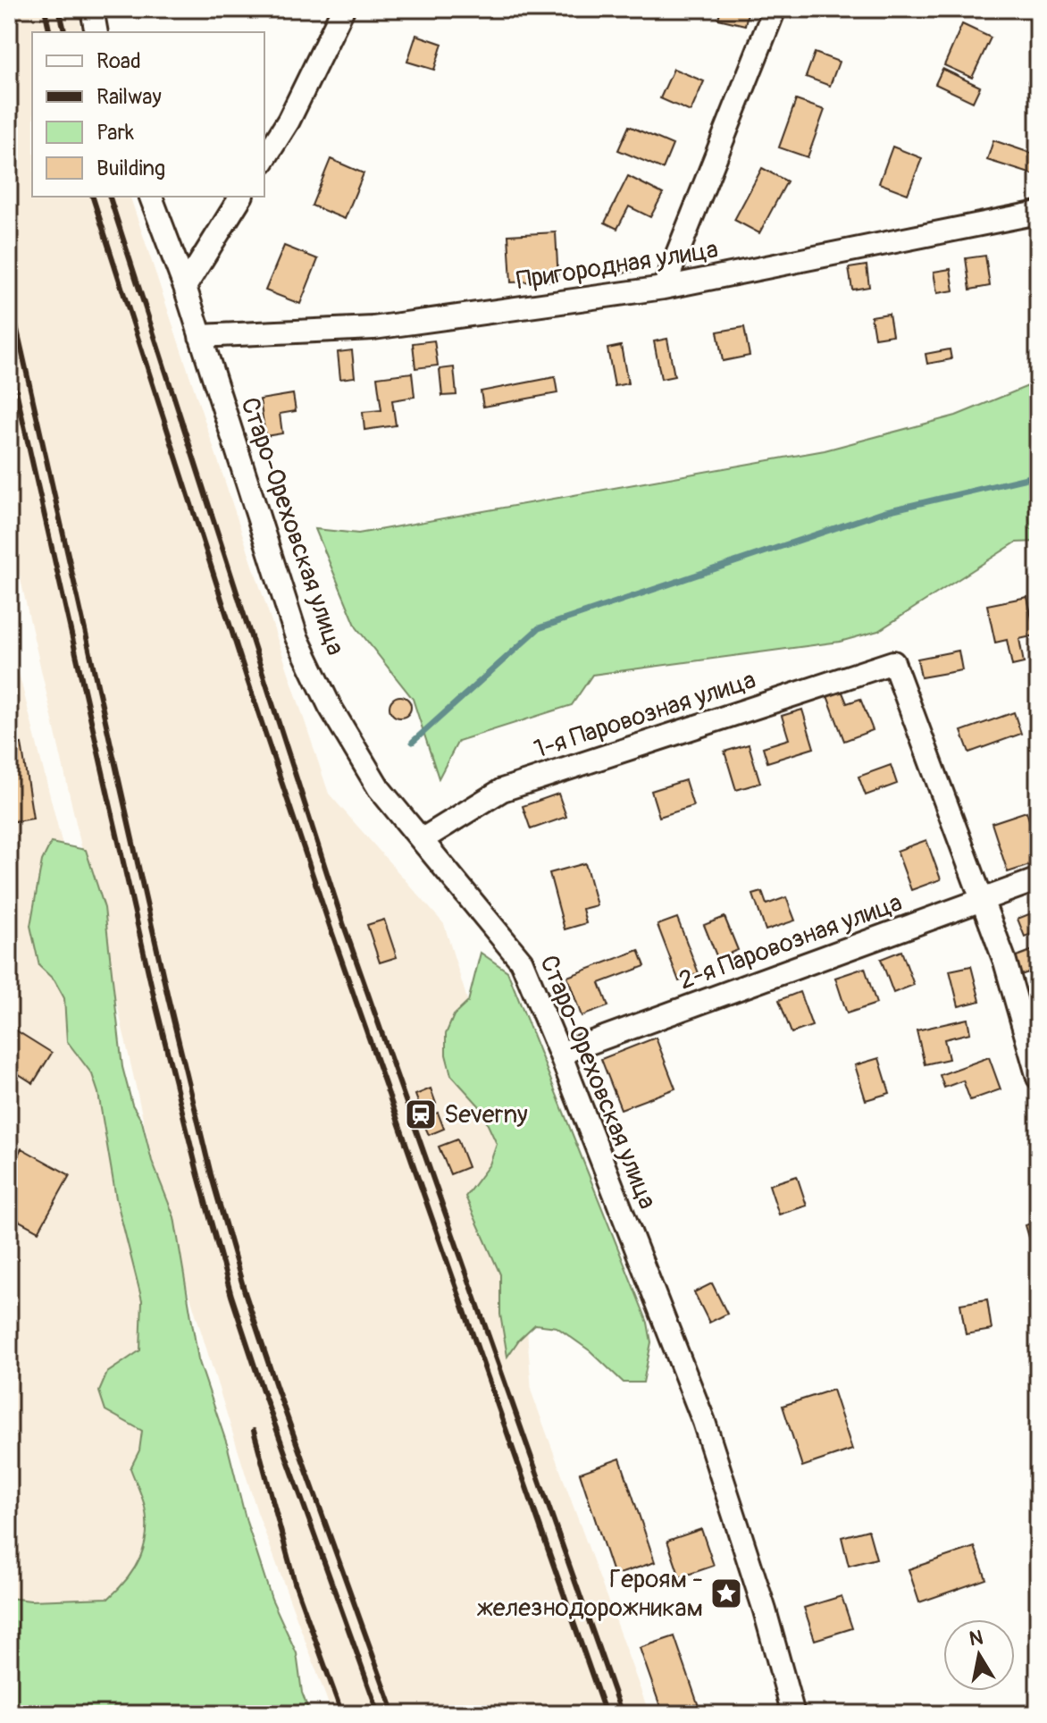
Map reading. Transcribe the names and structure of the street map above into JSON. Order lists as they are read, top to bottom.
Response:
{
  "streets": {
    "street": [
      "Пригородная улица",
      "Старо-Ореховская улица",
      "1-я Паровозная улица",
      "2-я Паровозная улица"
    ]
  },
  "crossings": [
    ["Пригородная улица", "Старо-Ореховская улица"],
    ["Старо-Ореховская улица", "1-я Паровозная улица"],
    ["Старо-Ореховская улица", "2-я Паровозная улица"],
    ["1-я Паровозная улица", "2-я Паровозная улица"]
  ],
  "places": {
    "station": ["Severny"],
    "place": ["Героям - железнодорожникам"]
  },
  "legend": [
    "Road",
    "Railway",
    "Park",
    "Building"
  ],
  "north": "top"
}
